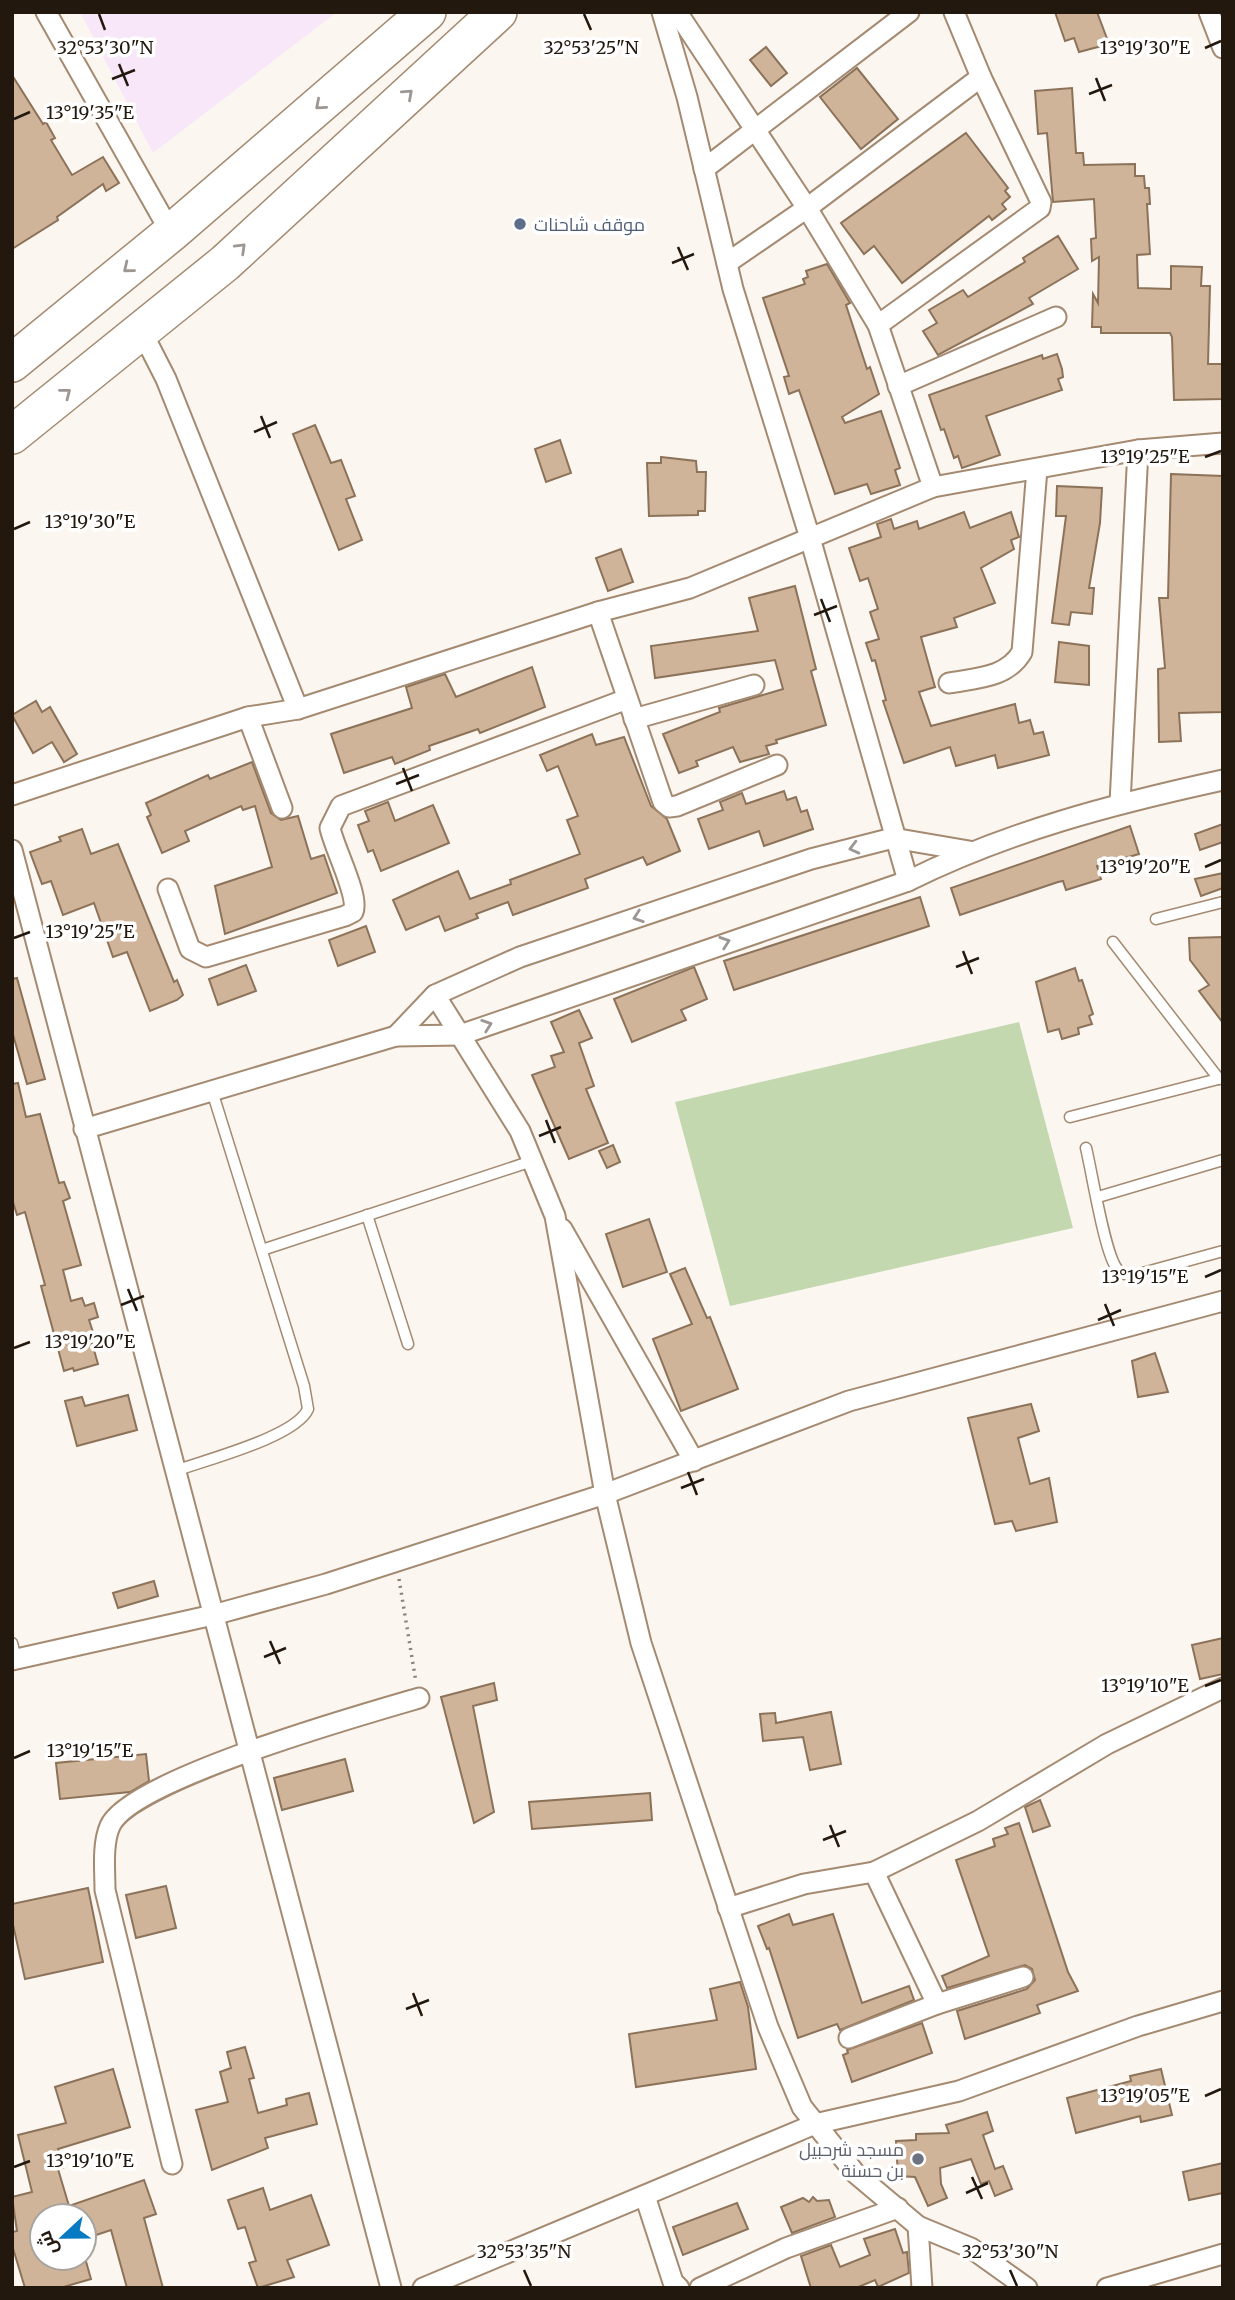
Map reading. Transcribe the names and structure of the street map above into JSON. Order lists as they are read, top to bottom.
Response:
{
  "places": ["موقف شاحنات", "مسجد شرحبيل بن حسنة"],
  "north": "left",
  "coordinates": [
    "13°19'30\"E",
    "32°53'30\"N",
    "32°53'25\"N",
    "13°19'35\"E",
    "13°19'25\"E",
    "13°19'20\"E",
    "13°19'15\"E",
    "13°19'10\"E",
    "13°19'05\"E",
    "32°53'35\"N"
  ]
}
